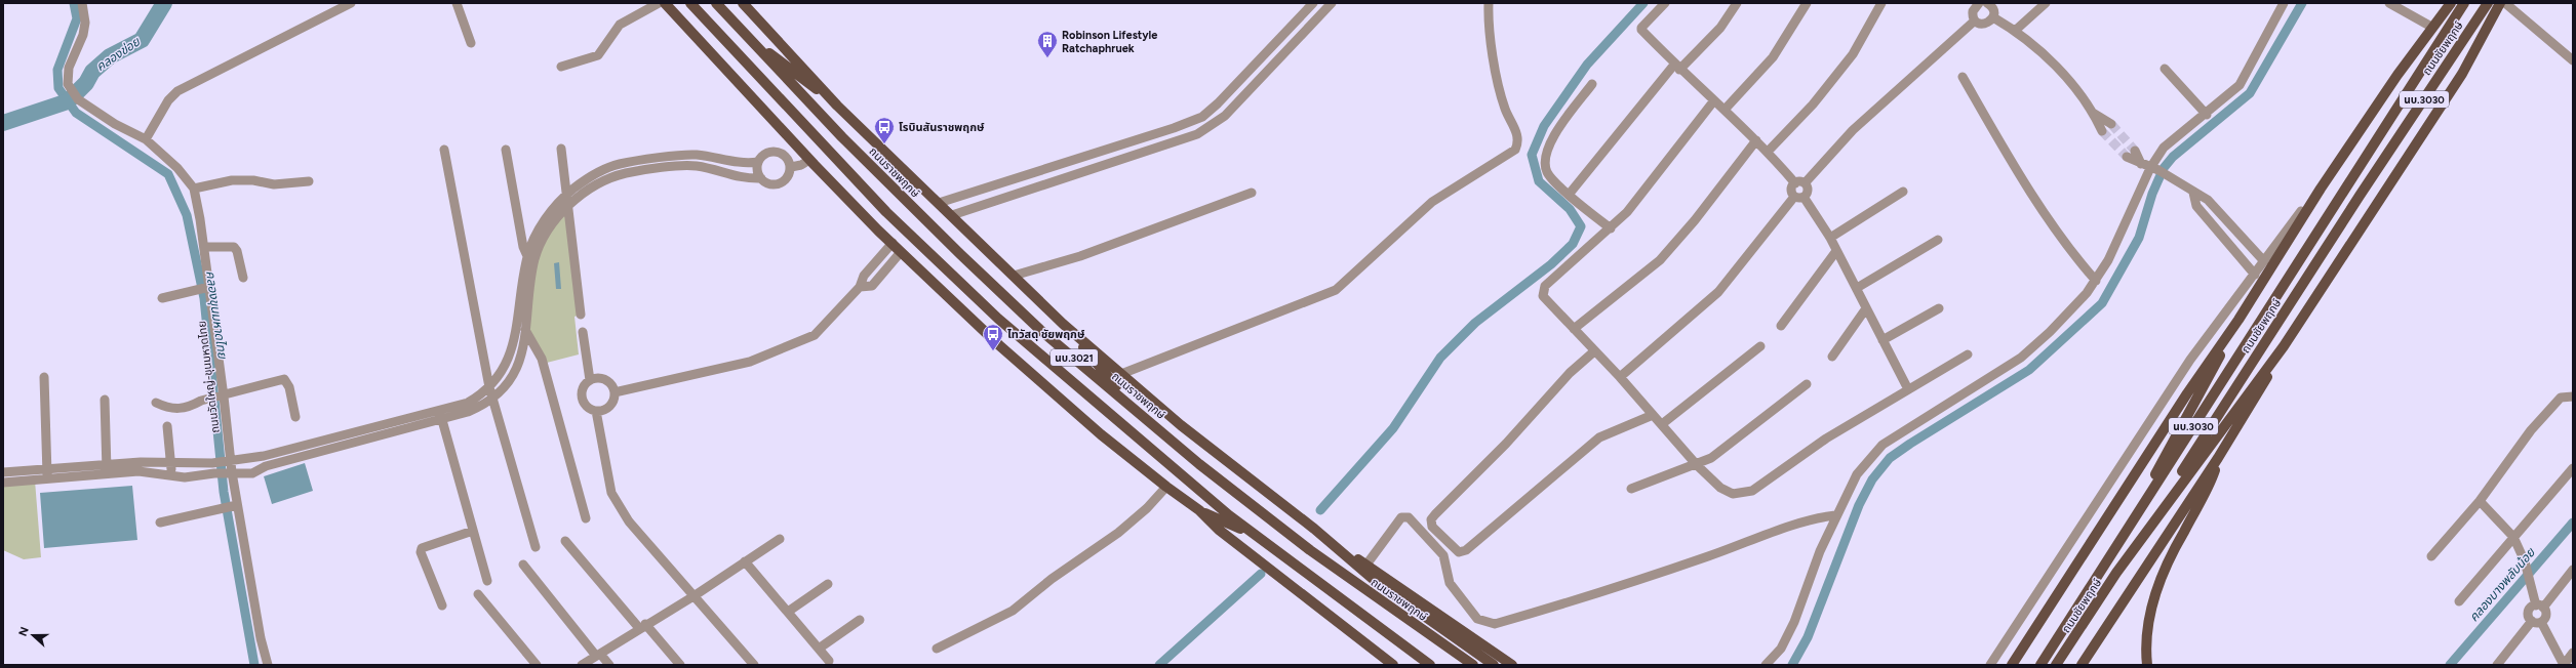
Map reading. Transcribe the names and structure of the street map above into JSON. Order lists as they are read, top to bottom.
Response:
{
  "streets": {
    "main road": [
      "ถนนชัยพฤกษ์",
      "นบ.3030",
      "ถนนราชพฤกษ์",
      "นบ.3021"
    ],
    "street": ["ถนนวัดใหญ่-ขุนมหาดไทย"]
  },
  "crossings": [
    ["ถนนราชพฤกษ์", "นบ.3021"]
  ],
  "water": ["คลองข่อย", "คลองขุนมหาดไทย", "คลองบางพลับน้อย"],
  "places": {
    "building": ["Robinson Lifestyle Ratchaphruek"],
    "bus stop": ["โรบินสันราชพฤกษ์", "ไทวัสดุ ชัยพฤกษ์"]
  },
  "north": "left"
}
